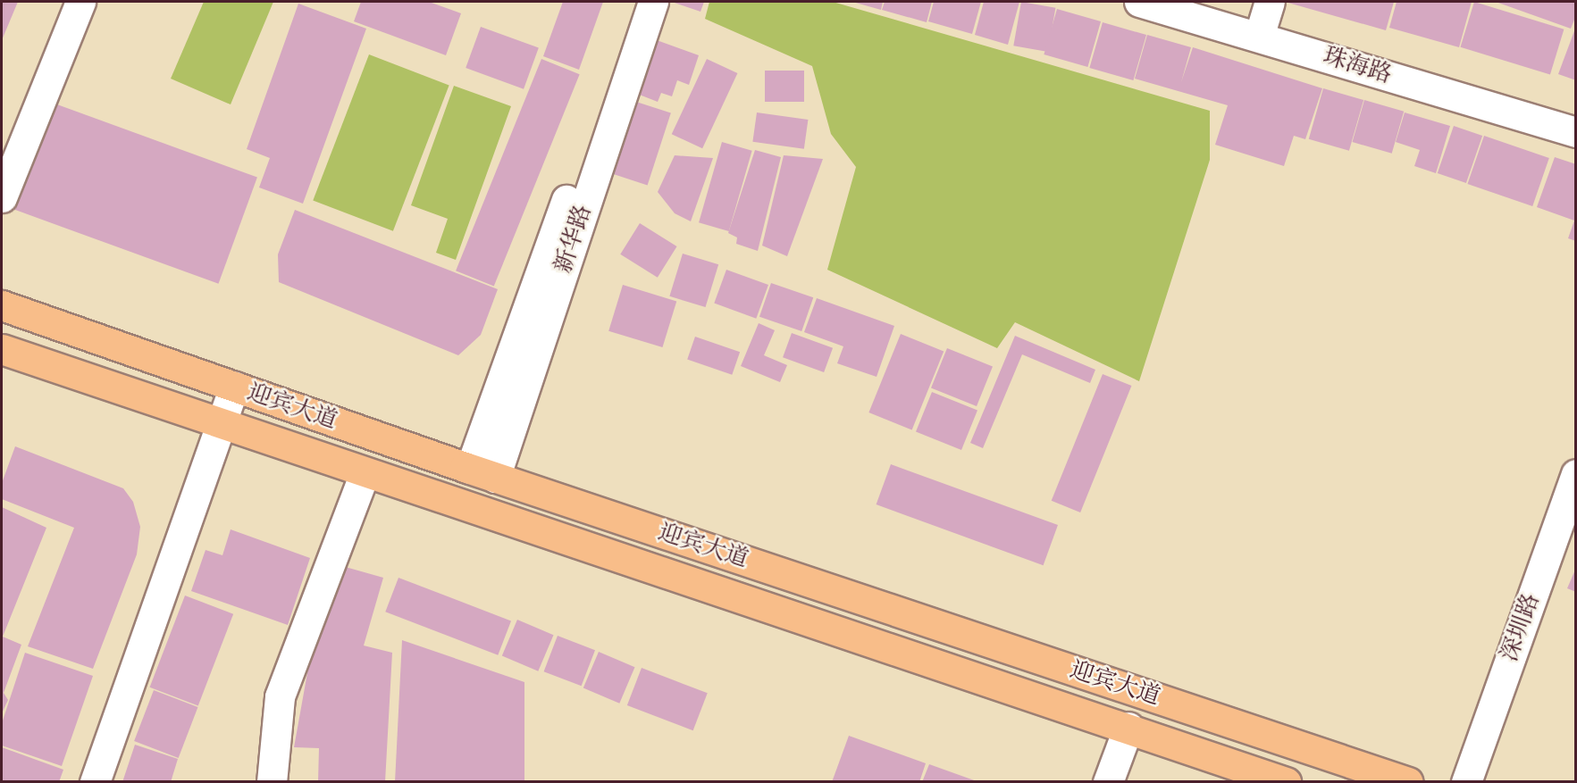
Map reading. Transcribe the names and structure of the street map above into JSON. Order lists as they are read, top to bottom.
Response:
{
  "streets": {
    "main road": ["迎宾大道"],
    "street": ["珠海路", "新华路", "深圳路"]
  },
  "crossings": [
    ["新华路", "迎宾大道"]
  ]
}
